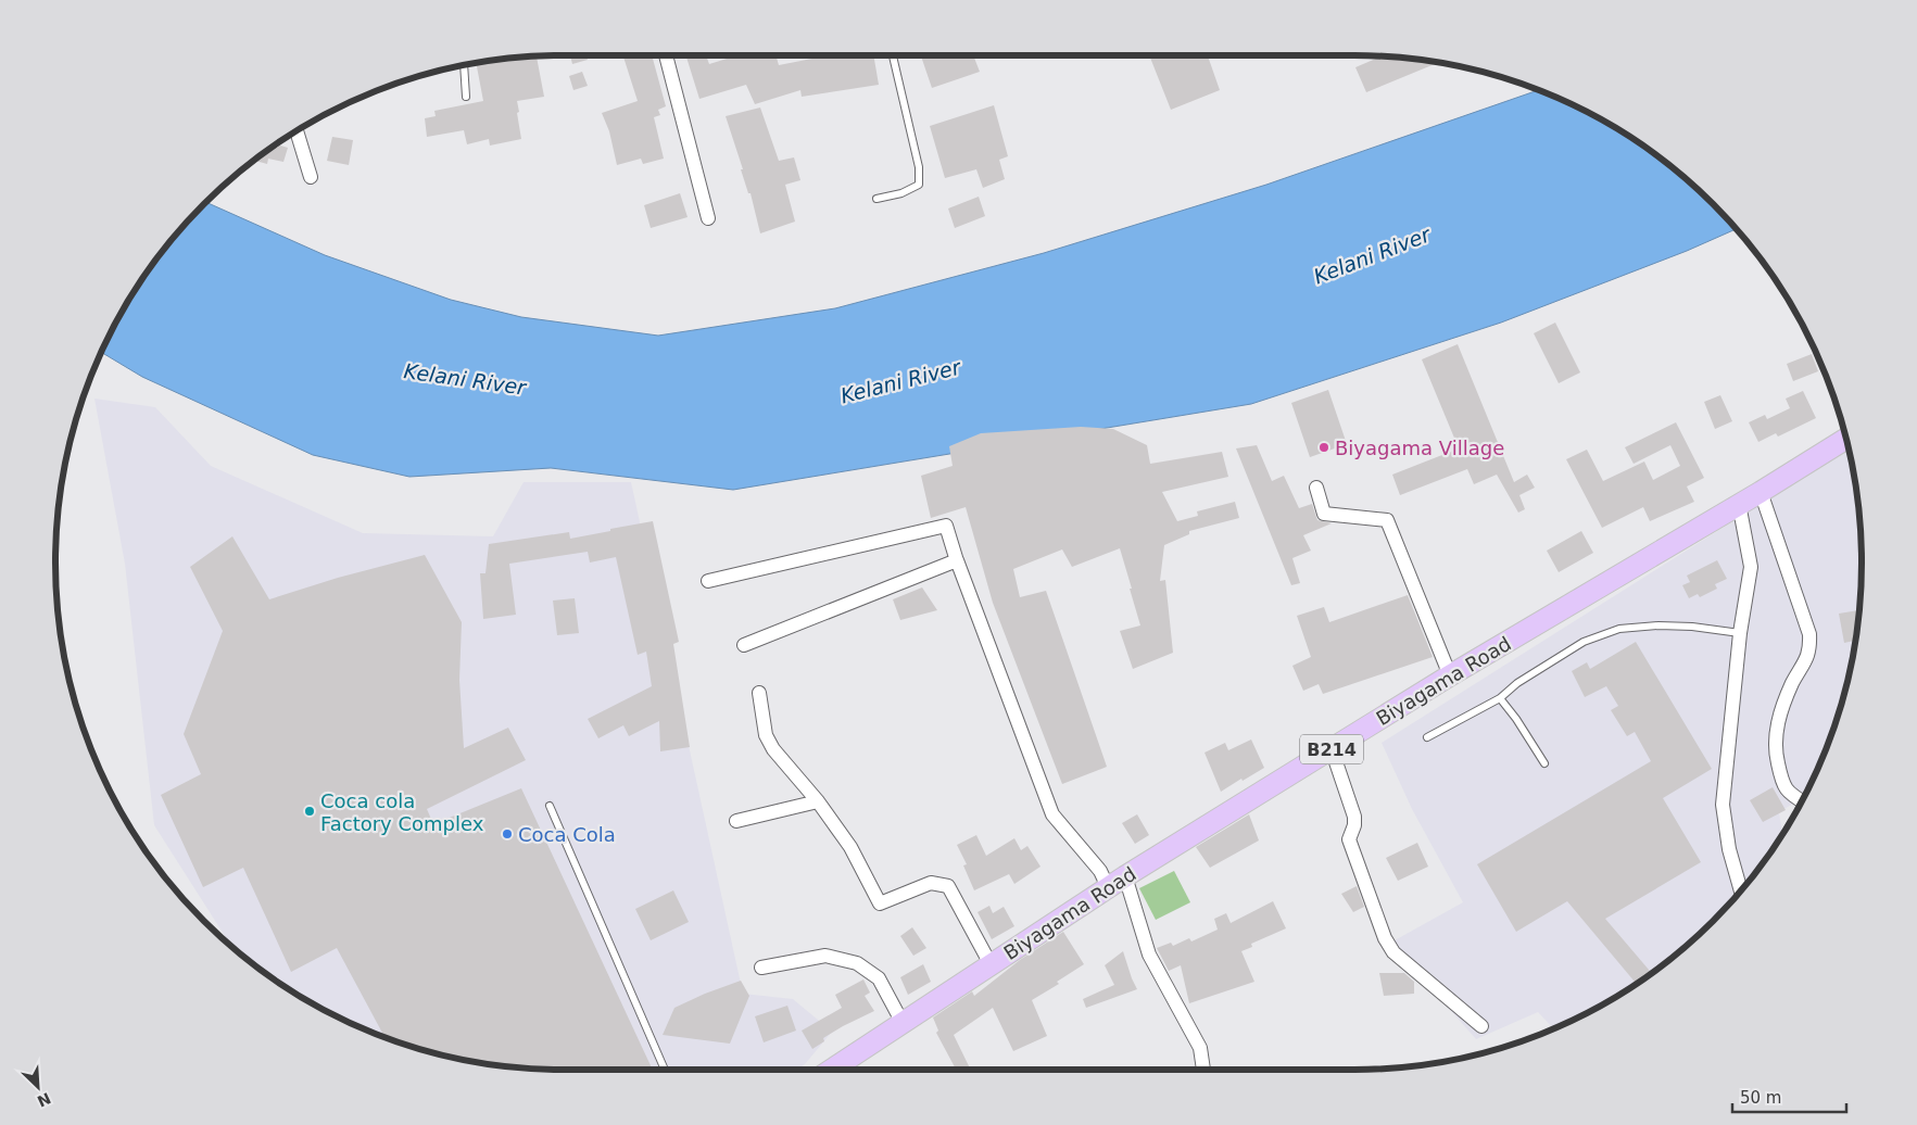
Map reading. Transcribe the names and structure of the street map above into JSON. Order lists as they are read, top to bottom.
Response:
{
  "streets": {
    "main road": ["Biyagama Road", "B214"]
  },
  "water": ["Kelani River"],
  "places": ["Biyagama Village", "Coca cola Factory Complex", "Coca Cola"],
  "scale_bar": "50 m",
  "north": "bottom right"
}
